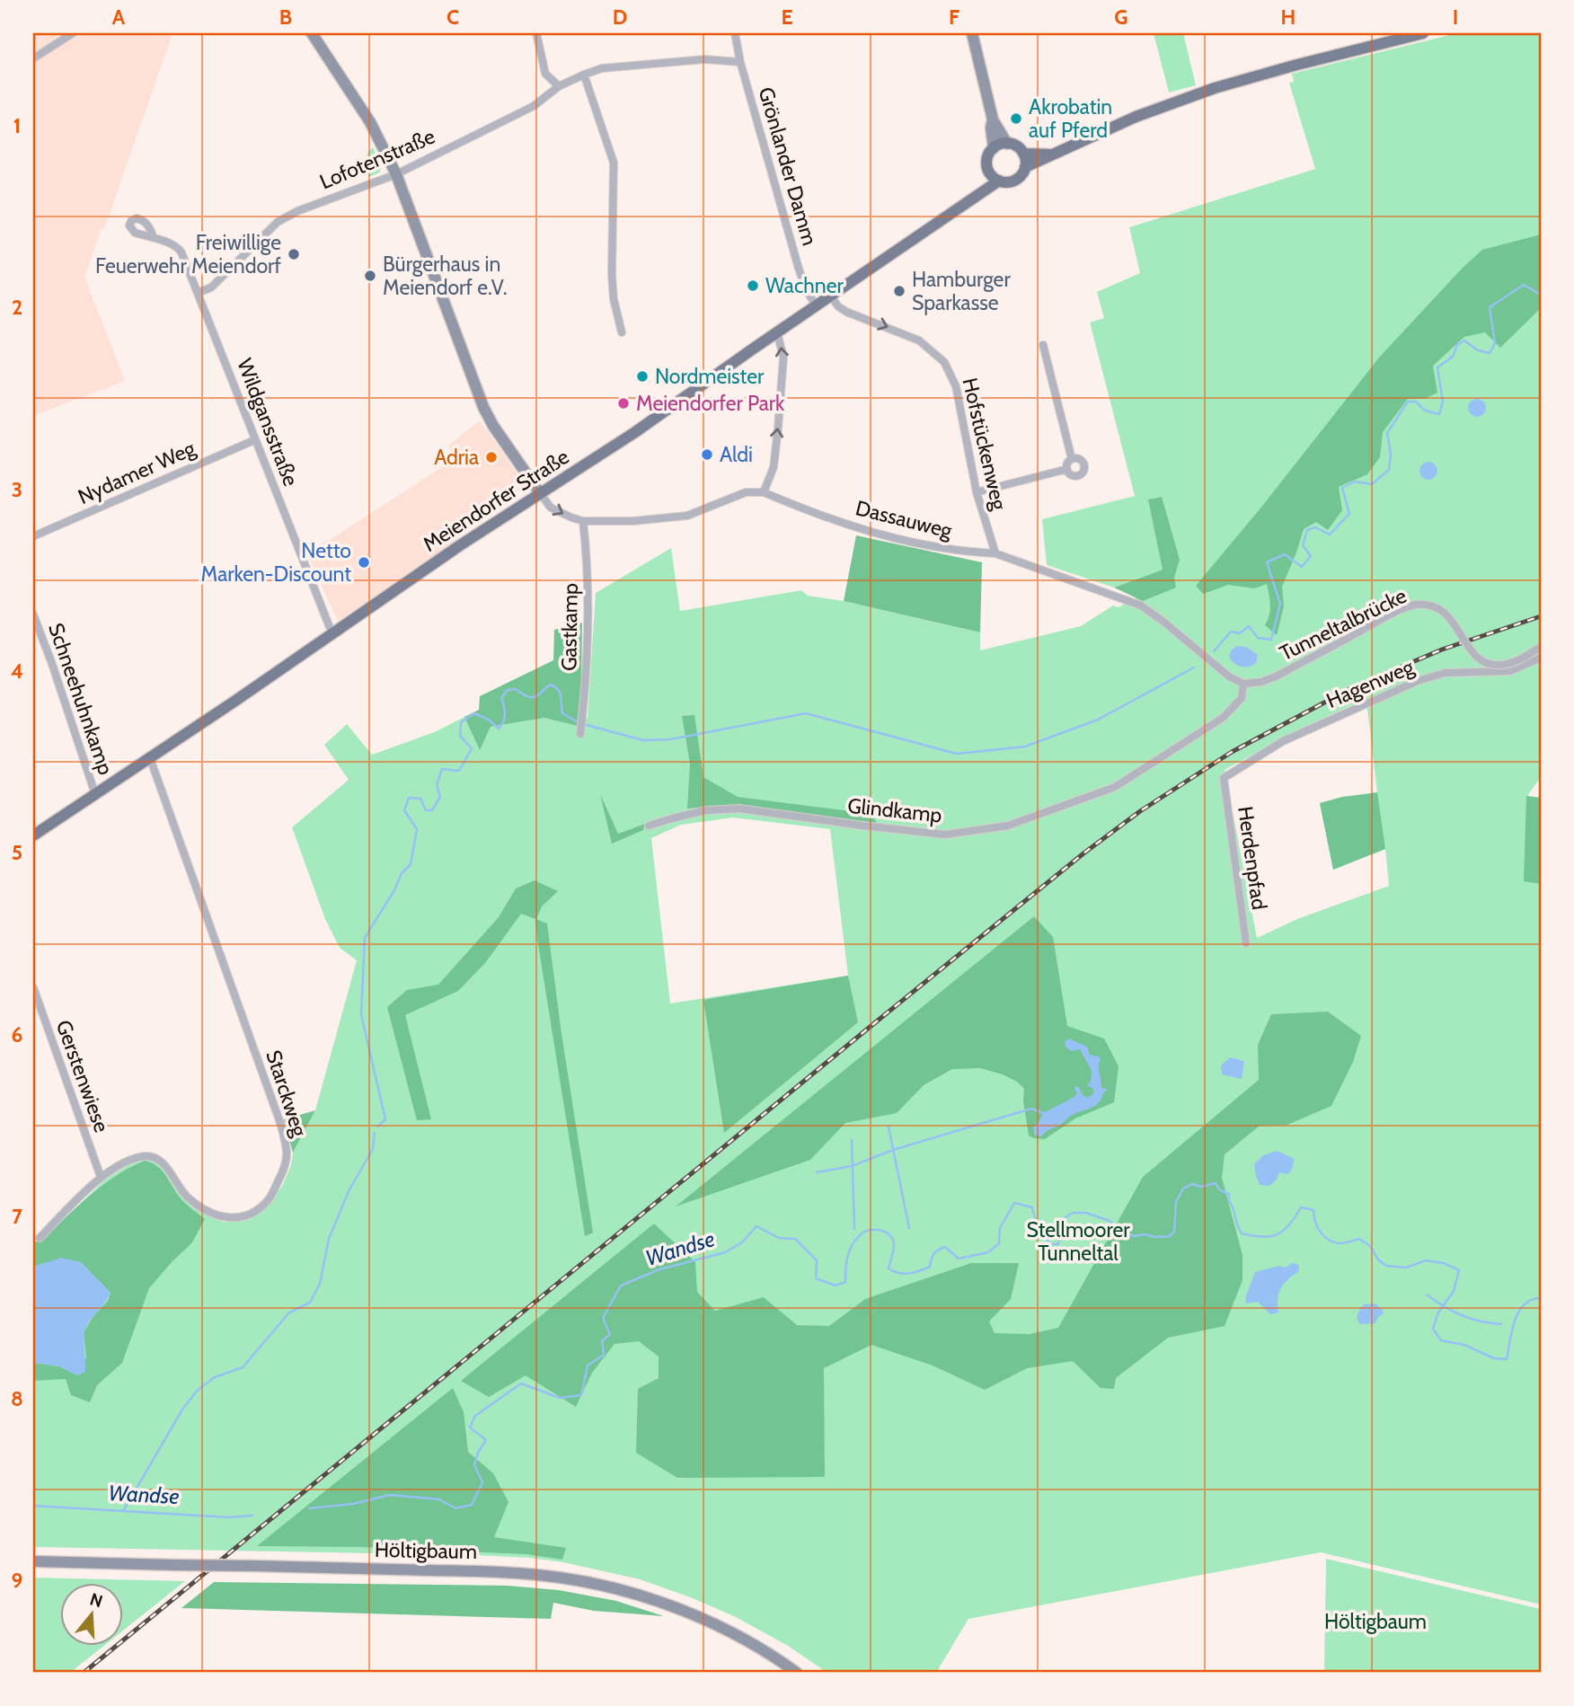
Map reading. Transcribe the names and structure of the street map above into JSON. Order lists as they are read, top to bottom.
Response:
{
  "streets": {
    "main road": ["Meiendorfer Straße", "Höltigbaum"],
    "street": [
      "Lofotenstraße",
      "Grönlander Damm",
      "Wildgansstraße",
      "Hofstückenweg",
      "Nydamer Weg",
      "Dassauweg",
      "Tunneltalbrücke",
      "Gastkamp",
      "Hagenweg",
      "Schneehuhnkamp",
      "Glindkamp",
      "Herdenpfad",
      "Gerstenwiese",
      "Starckweg"
    ]
  },
  "crossings": [
    ["Lofotenstraße", "Grönlander Damm"],
    ["Lofotenstraße", "Wildgansstraße"],
    ["Grönlander Damm", "Meiendorfer Straße"],
    ["Wildgansstraße", "Nydamer Weg"],
    ["Wildgansstraße", "Meiendorfer Straße"],
    ["Hofstückenweg", "Meiendorfer Straße"],
    ["Hofstückenweg", "Dassauweg"],
    ["Meiendorfer Straße", "Dassauweg"],
    ["Meiendorfer Straße", "Schneehuhnkamp"],
    ["Meiendorfer Straße", "Starckweg"],
    ["Dassauweg", "Tunneltalbrücke"],
    ["Dassauweg", "Gastkamp"],
    ["Dassauweg", "Glindkamp"],
    ["Tunneltalbrücke", "Glindkamp"],
    ["Hagenweg", "Herdenpfad"],
    ["Gerstenwiese", "Starckweg"]
  ],
  "one_way": ["Hofstückenweg"],
  "water": ["Wandse"],
  "parks": ["Stellmoorer Tunneltal", "Höltigbaum"],
  "places": [
    "Akrobatin auf Pferd",
    "Freiwillige Feuerwehr Meiendorf",
    "Bürgerhaus in Meiendorf e.V.",
    "Wachner",
    "Hamburger Sparkasse",
    "Nordmeister",
    "Meiendorfer Park",
    "Aldi",
    "Adria",
    "Netto Marken-Discount"
  ],
  "north": "top",
  "grid": {
    "columns": [
      "A",
      "B",
      "C",
      "D",
      "E",
      "F",
      "G",
      "H",
      "I"
    ],
    "rows": [
      "1",
      "2",
      "3",
      "4",
      "5",
      "6",
      "7",
      "8",
      "9"
    ]
  }
}
